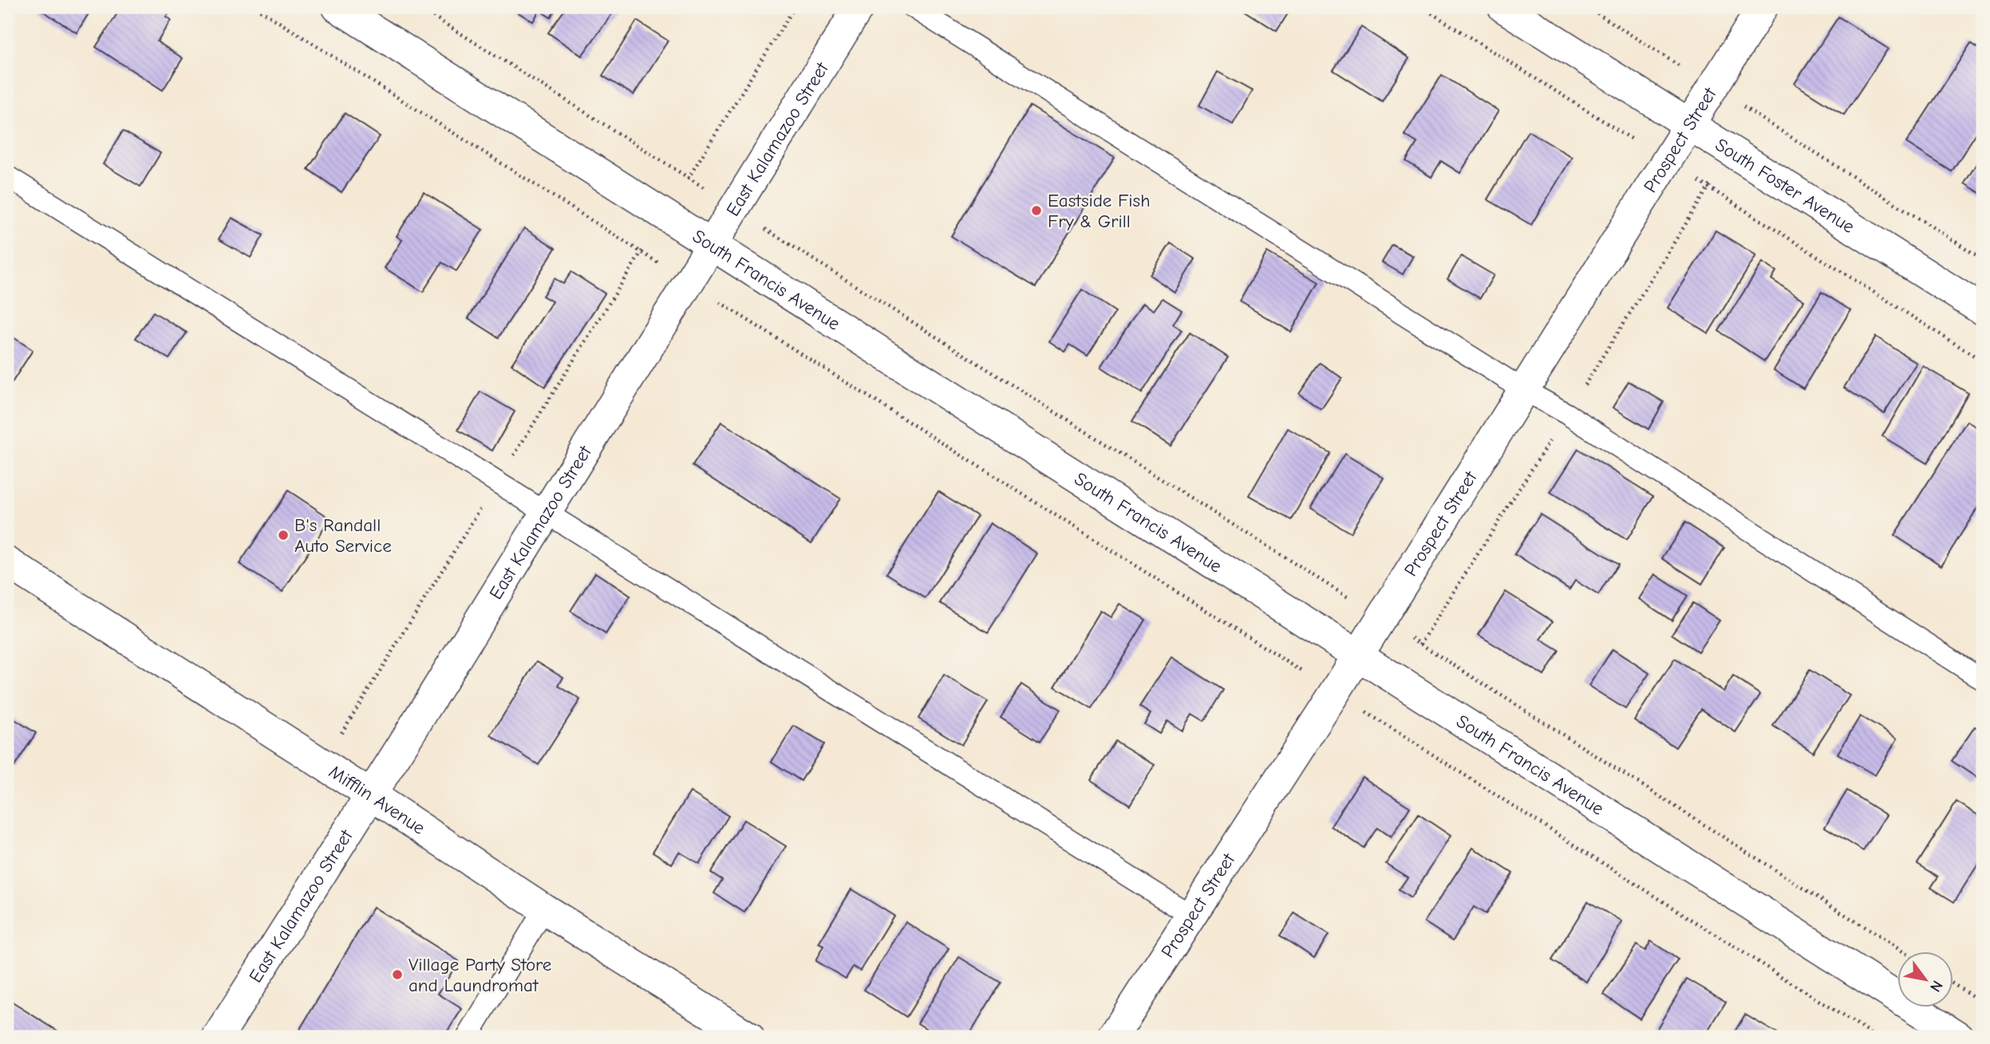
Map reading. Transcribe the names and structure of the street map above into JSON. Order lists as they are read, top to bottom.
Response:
{
  "streets": {
    "street": [
      "East Kalamazoo Street",
      "Prospect Street",
      "South Foster Avenue",
      "South Francis Avenue",
      "Mifflin Avenue"
    ]
  },
  "crossings": [
    ["East Kalamazoo Street", "South Francis Avenue"],
    ["East Kalamazoo Street", "Mifflin Avenue"],
    ["Prospect Street", "South Foster Avenue"],
    ["Prospect Street", "South Francis Avenue"]
  ],
  "places": ["Eastside Fish Fry & Grill", "B's Randall Auto Service", "Village Party Store and Laundromat"],
  "north": "bottom right"
}
